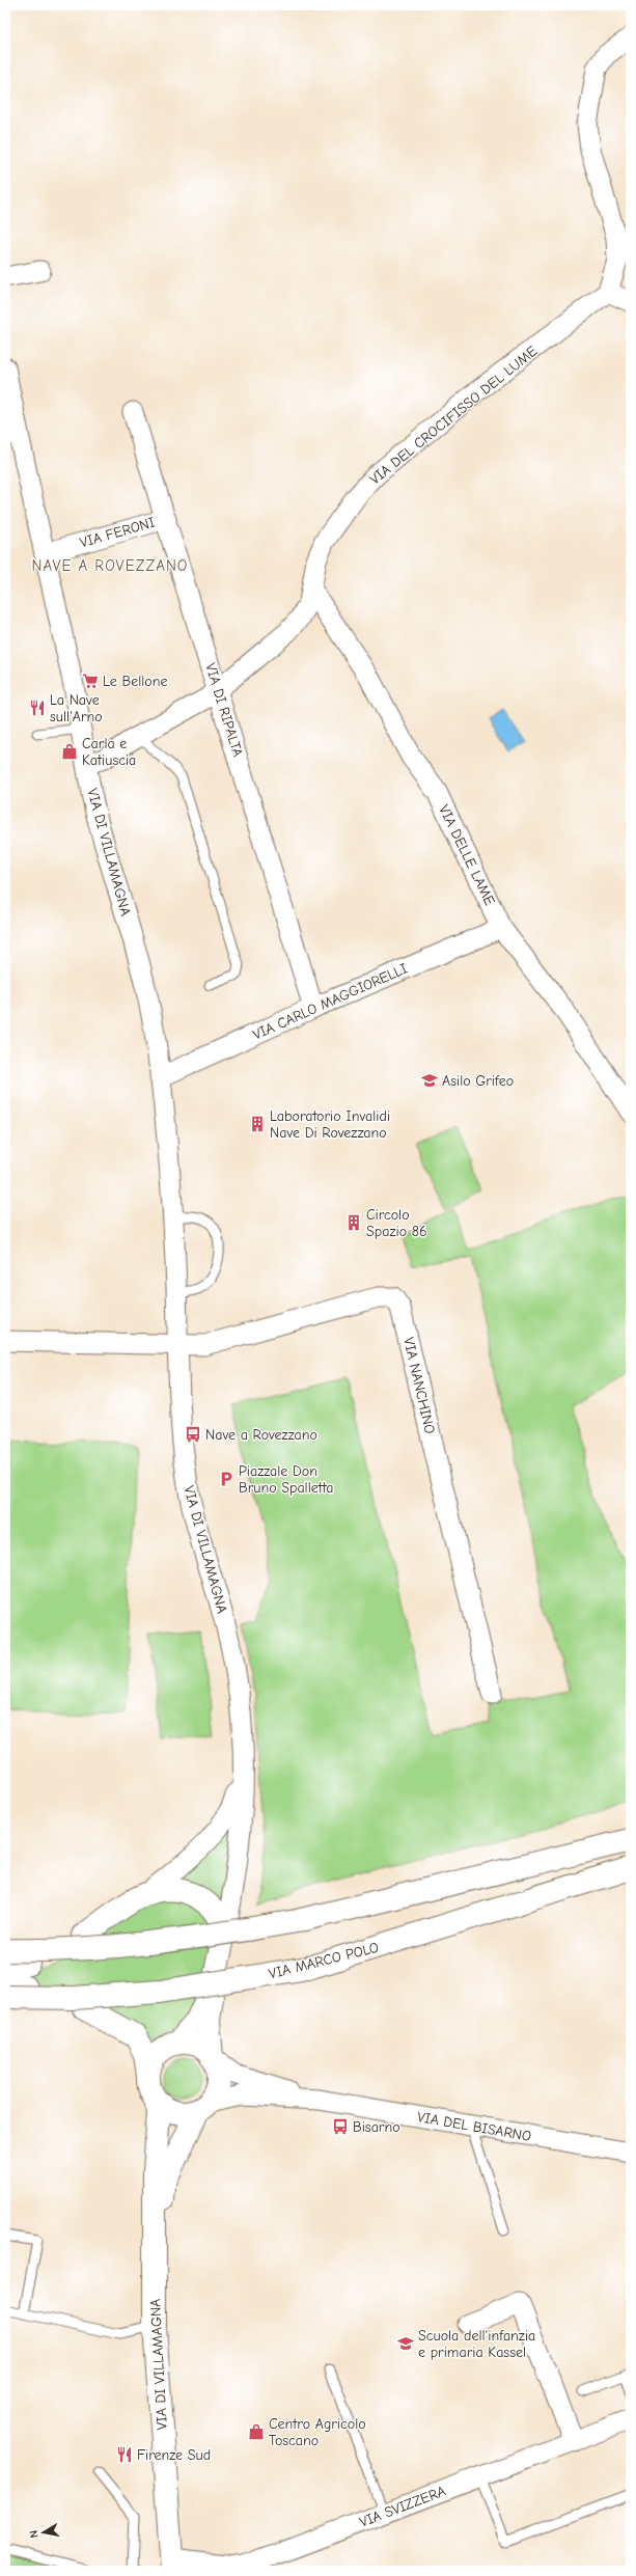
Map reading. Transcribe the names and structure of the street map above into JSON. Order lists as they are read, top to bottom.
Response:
{
  "streets": {
    "main road": ["VIA DI VILLAMAGNA", "VIA MARCO POLO"],
    "street": [
      "VIA DEL CROCIFISSO DEL LUME",
      "VIA FERONI",
      "VIA DI RIPALTA",
      "VIA DELLE LAME",
      "VIA CARLO MAGGIORELLI",
      "VIA NANCHINO",
      "VIA DEL BISARNO",
      "VIA SVIZZERA"
    ]
  },
  "crossings": [
    ["VIA DEL CROCIFISSO DEL LUME", "VIA DI RIPALTA"],
    ["VIA DEL CROCIFISSO DEL LUME", "VIA DI VILLAMAGNA"],
    ["VIA DEL CROCIFISSO DEL LUME", "VIA DELLE LAME"],
    ["VIA FERONI", "VIA DI RIPALTA"],
    ["VIA FERONI", "VIA DI VILLAMAGNA"],
    ["VIA DI RIPALTA", "VIA CARLO MAGGIORELLI"],
    ["VIA DI VILLAMAGNA", "VIA CARLO MAGGIORELLI"],
    ["VIA DI VILLAMAGNA", "VIA NANCHINO"],
    ["VIA DI VILLAMAGNA", "VIA DEL BISARNO"],
    ["VIA DI VILLAMAGNA", "VIA SVIZZERA"],
    ["VIA DELLE LAME", "VIA CARLO MAGGIORELLI"]
  ],
  "districts": ["NAVE A ROVEZZANO"],
  "places": {
    "supermarket": ["Le Bellone"],
    "restaurant": ["La Nave sull'Arno", "Firenze Sud"],
    "shop": ["Carla e Katiuscia", "Centro Agricolo Toscano"],
    "school or university": ["Asilo Grifeo", "Scuola dell'infanzia e primaria Kassel"],
    "building": ["Laboratorio Invalidi Nave Di Rovezzano", "Circolo Spazio 86"],
    "bus stop": ["Nave a Rovezzano", "Bisarno"],
    "parking": ["Piazzale Don Bruno Spalletta"]
  },
  "north": "left"
}
